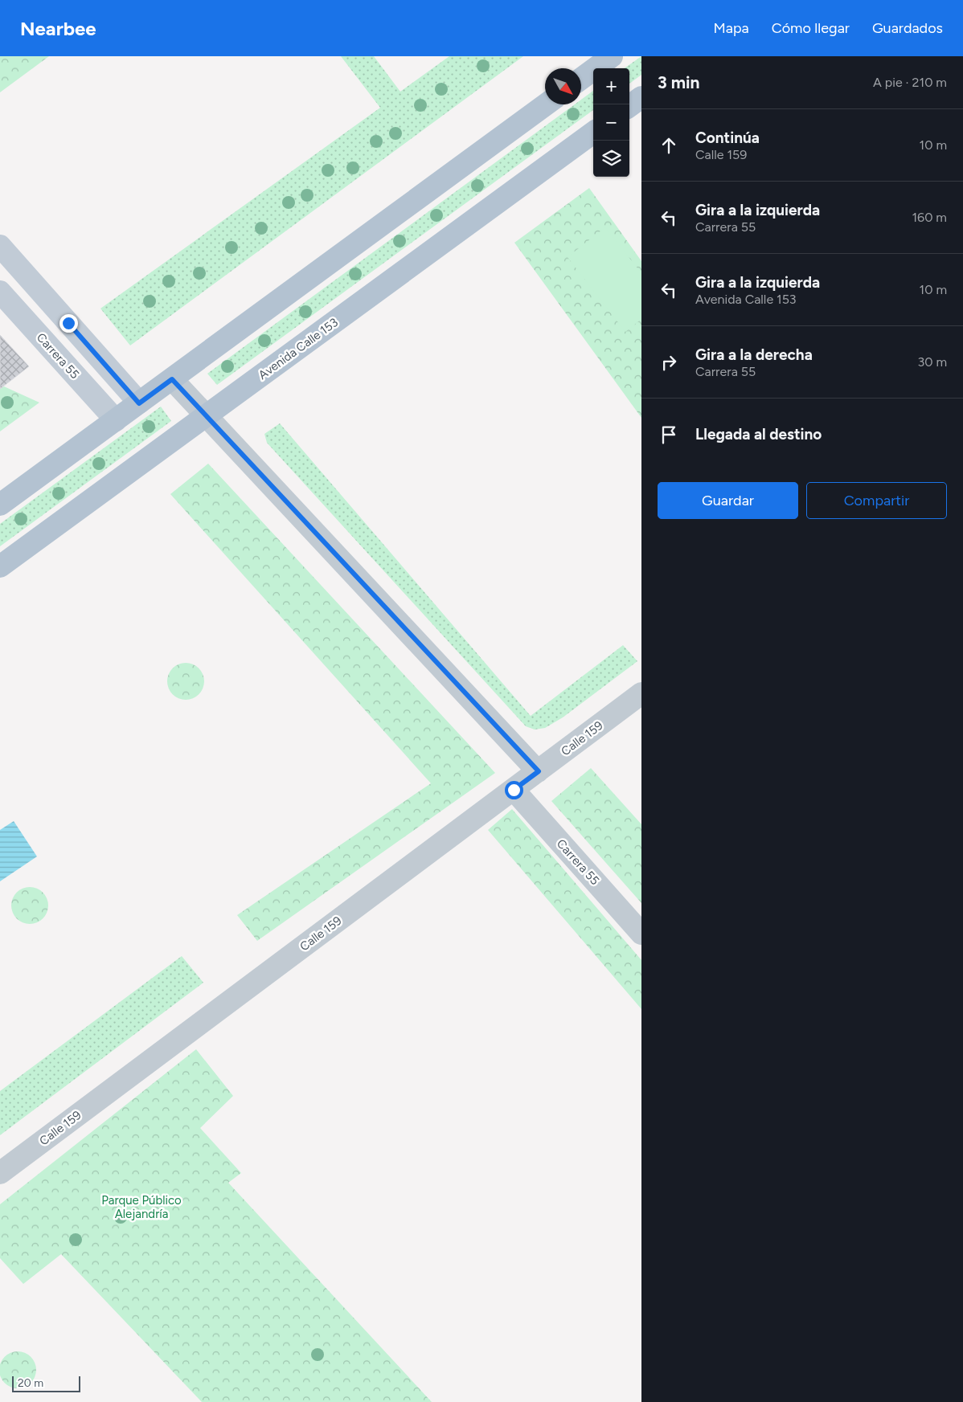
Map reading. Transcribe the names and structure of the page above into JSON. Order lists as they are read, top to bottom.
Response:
{
  "streets": {
    "main road": ["Avenida Calle 153"],
    "street": ["Carrera 55", "Calle 159"]
  },
  "crossings": [
    ["Carrera 55", "Calle 159"]
  ],
  "parks": ["Parque Público Alejandría"],
  "scale_bar": "20 m",
  "north": "bottom right",
  "page": {
    "header": "Nearbee",
    "nav": ["Mapa", "Cómo llegar", "Guardados"],
    "heading": ["3 min", "A pie · 210 m"],
    "map_buttons": ["+", "−"],
    "list": [
      ["Continúa", "Calle 159", "10 m"],
      ["Gira a la izquierda", "Carrera 55", "160 m"],
      ["Gira a la izquierda", "Avenida Calle 153", "10 m"],
      ["Gira a la derecha", "Carrera 55", "30 m"],
      "Llegada al destino"
    ],
    "buttons": ["Guardar", "Compartir"],
    "scale": "20 m"
  }
}
